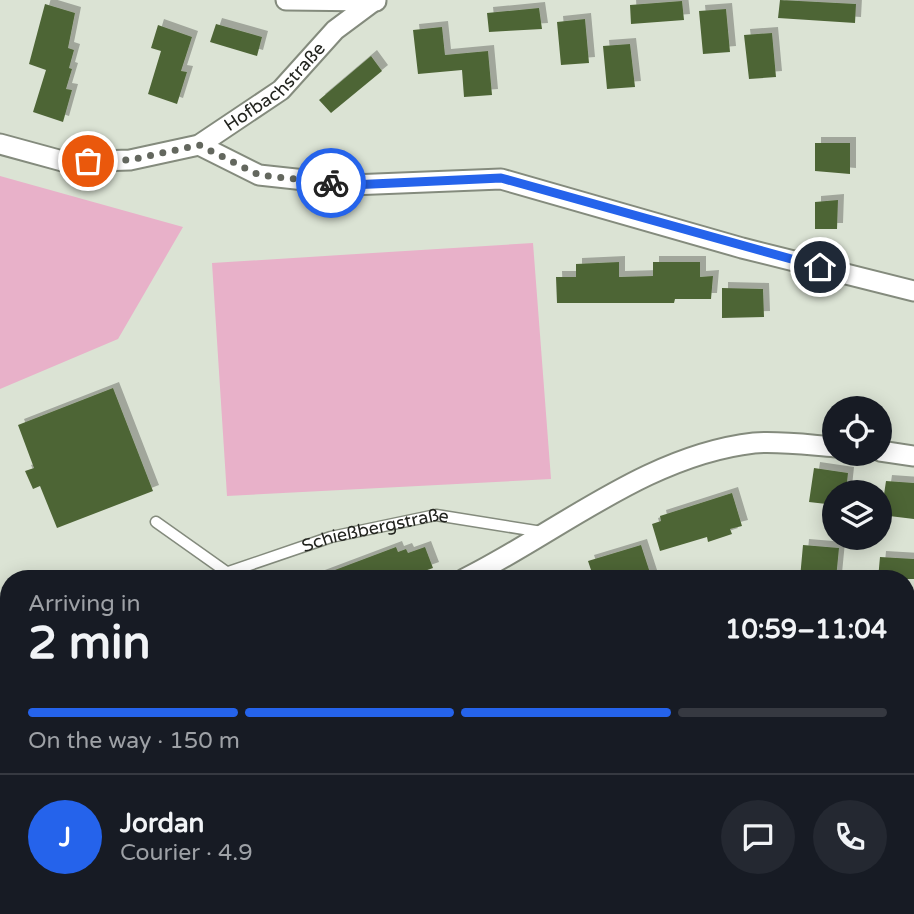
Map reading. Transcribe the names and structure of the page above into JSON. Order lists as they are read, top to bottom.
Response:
{
  "streets": {
    "street": ["Hofbachstraße"],
    "lane": ["Schießbergstraße"]
  },
  "page": {
    "heading": ["2 min", "Arriving in", "10:59–11:04"],
    "panel": ["Jordan", "Courier · 4.9"],
    "bar": "On the way · 150 m",
    "round": "J"
  }
}
